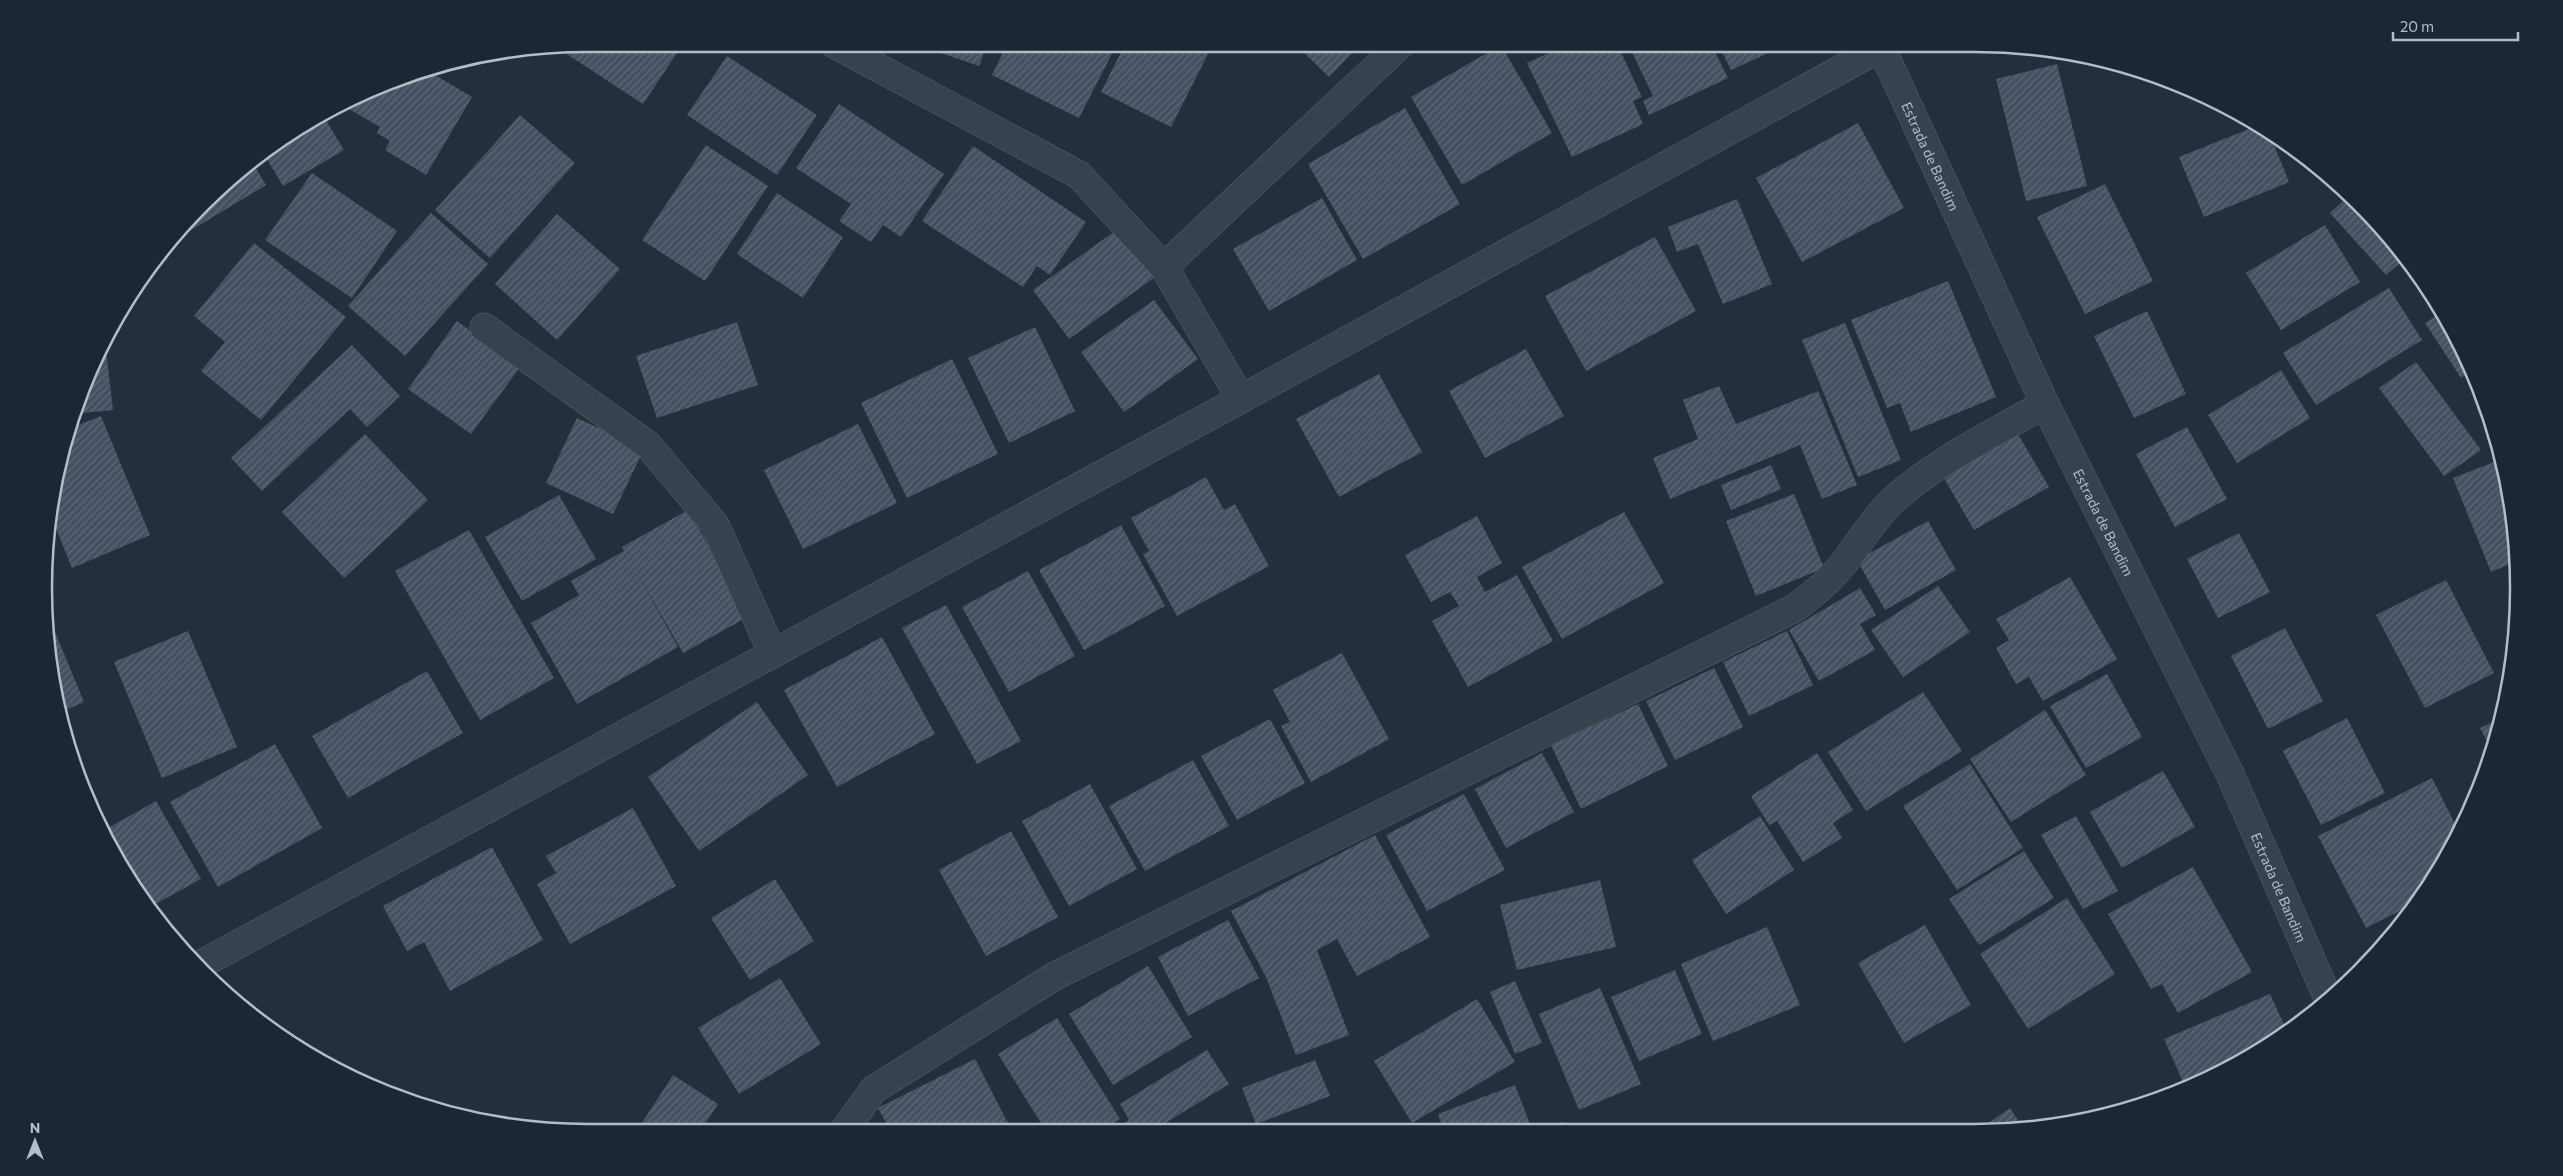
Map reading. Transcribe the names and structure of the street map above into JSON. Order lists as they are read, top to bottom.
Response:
{
  "streets": {
    "street": ["Estrada de Bandim"]
  },
  "scale_bar": "20 m",
  "north": "top"
}
